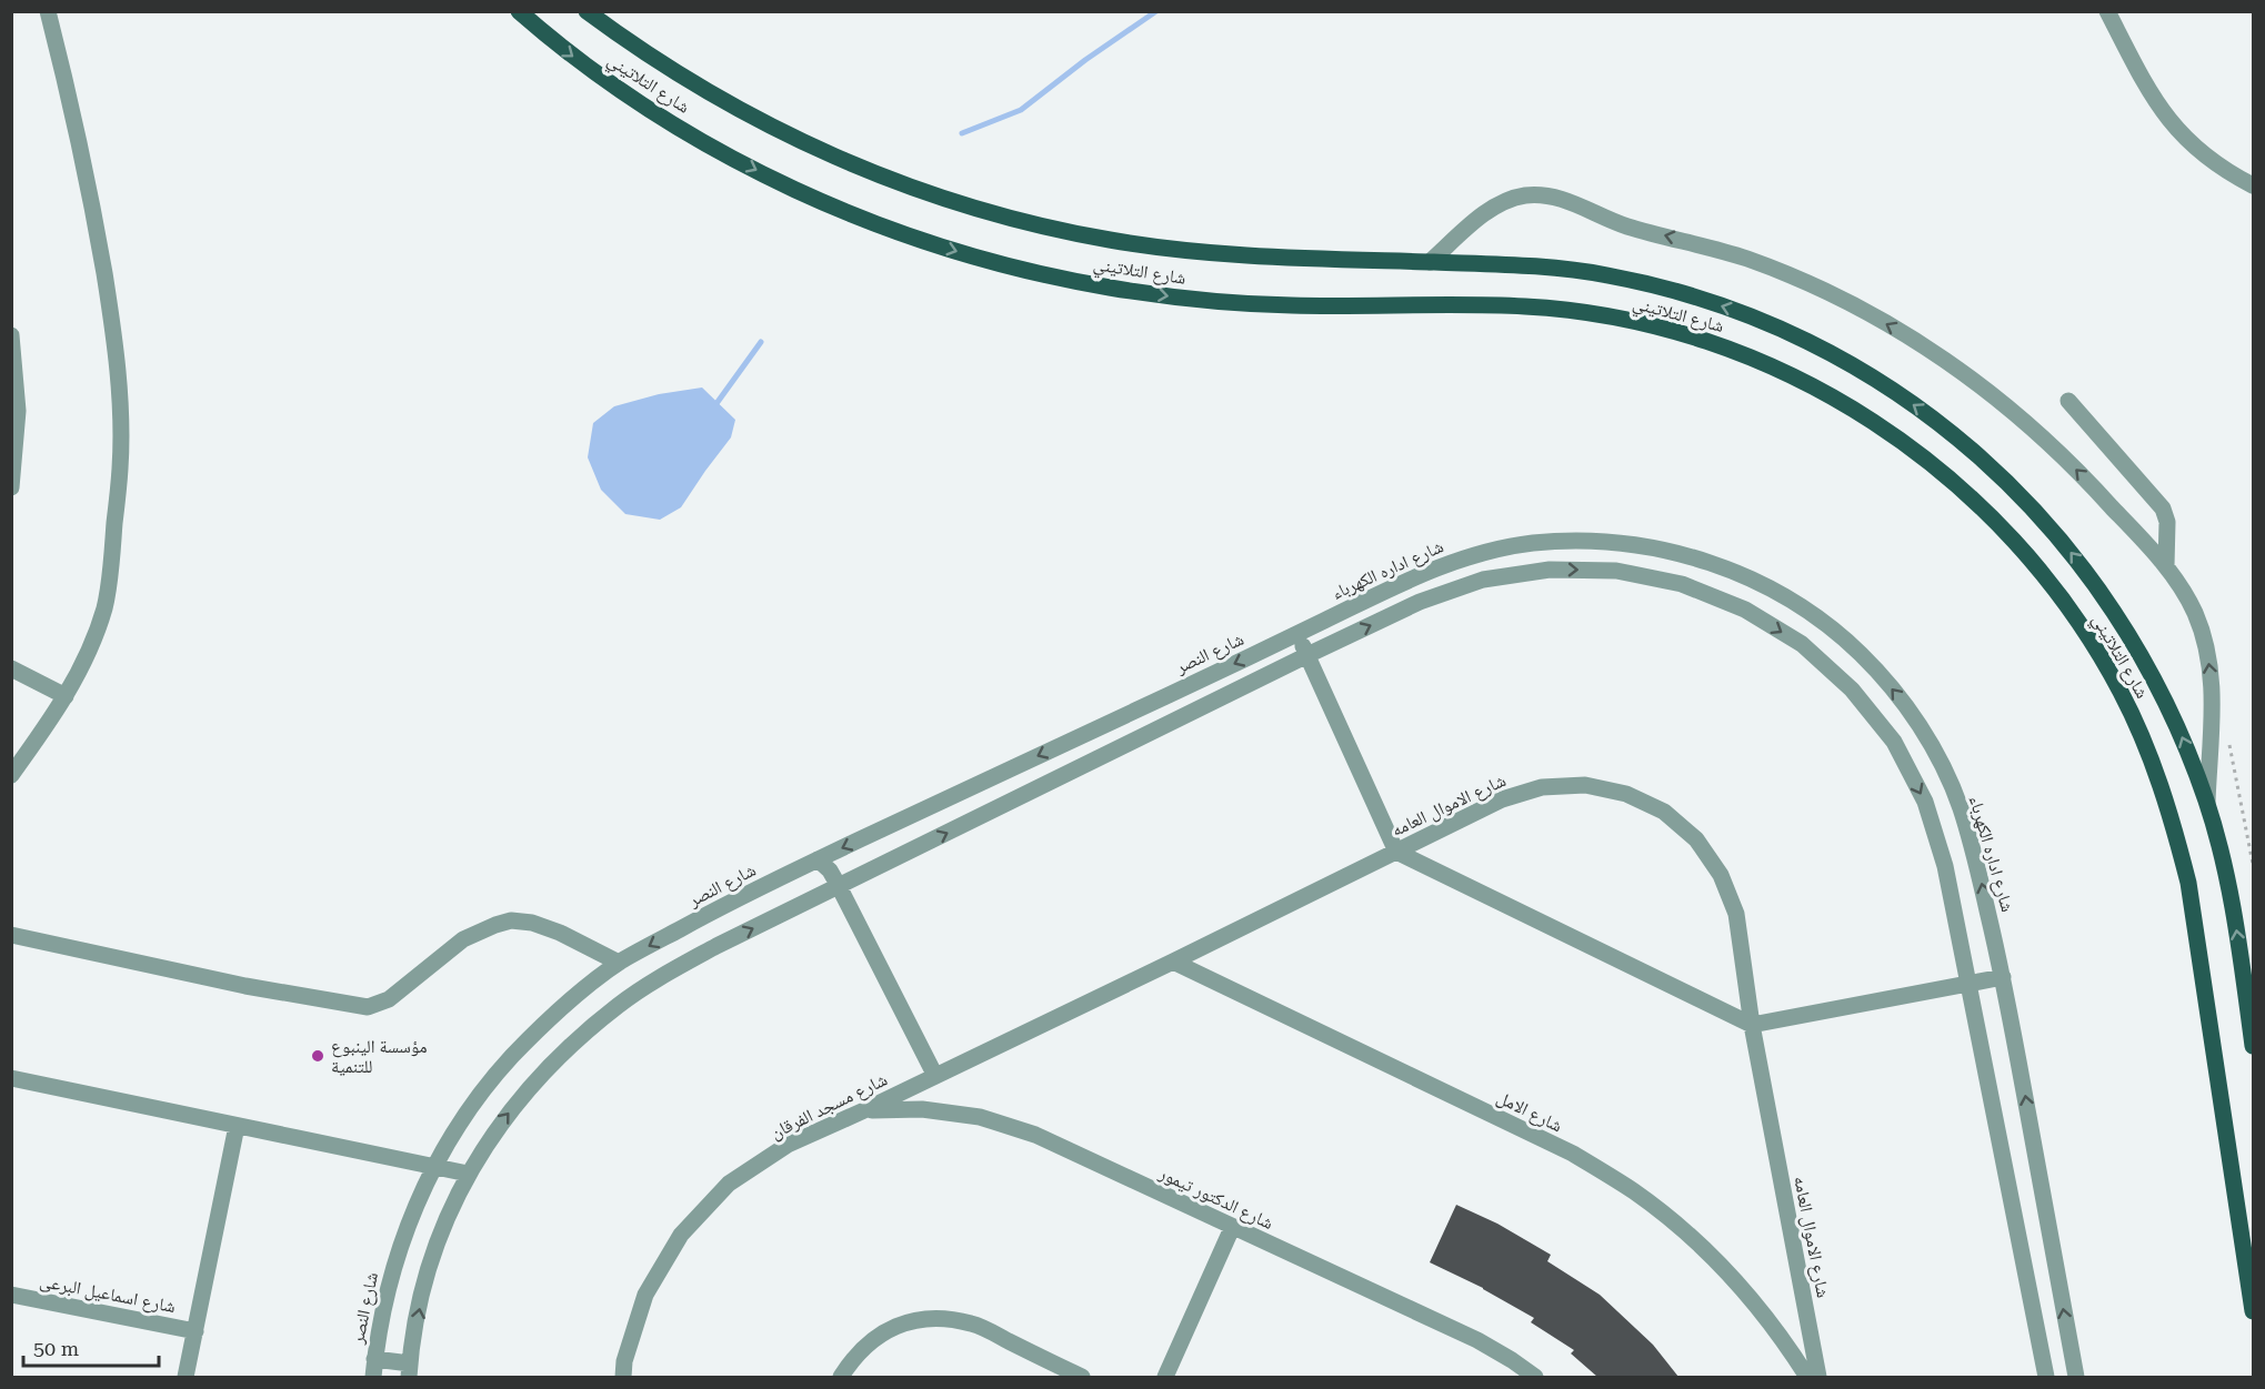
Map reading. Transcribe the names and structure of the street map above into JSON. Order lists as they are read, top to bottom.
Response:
{
  "streets": {
    "main road": ["شارع التلاتيني"],
    "street": [
      "شارع اداره الكهرباء",
      "شارع النصر",
      "شارع الاموال العامه",
      "شارع مسجد الفرقان",
      "شارع الامل",
      "شارع الدكتور تيمور",
      "شارع اسماعيل البرعى"
    ]
  },
  "crossings": [
    ["شارع اداره الكهرباء", "شارع النصر"],
    ["شارع الاموال العامه", "شارع مسجد الفرقان"],
    ["شارع الاموال العامه", "شارع الامل"],
    ["شارع مسجد الفرقان", "شارع الدكتور تيمور"]
  ],
  "places": ["مؤسسة الينبوع للتنمية"],
  "scale_bar": "50 m"
}
